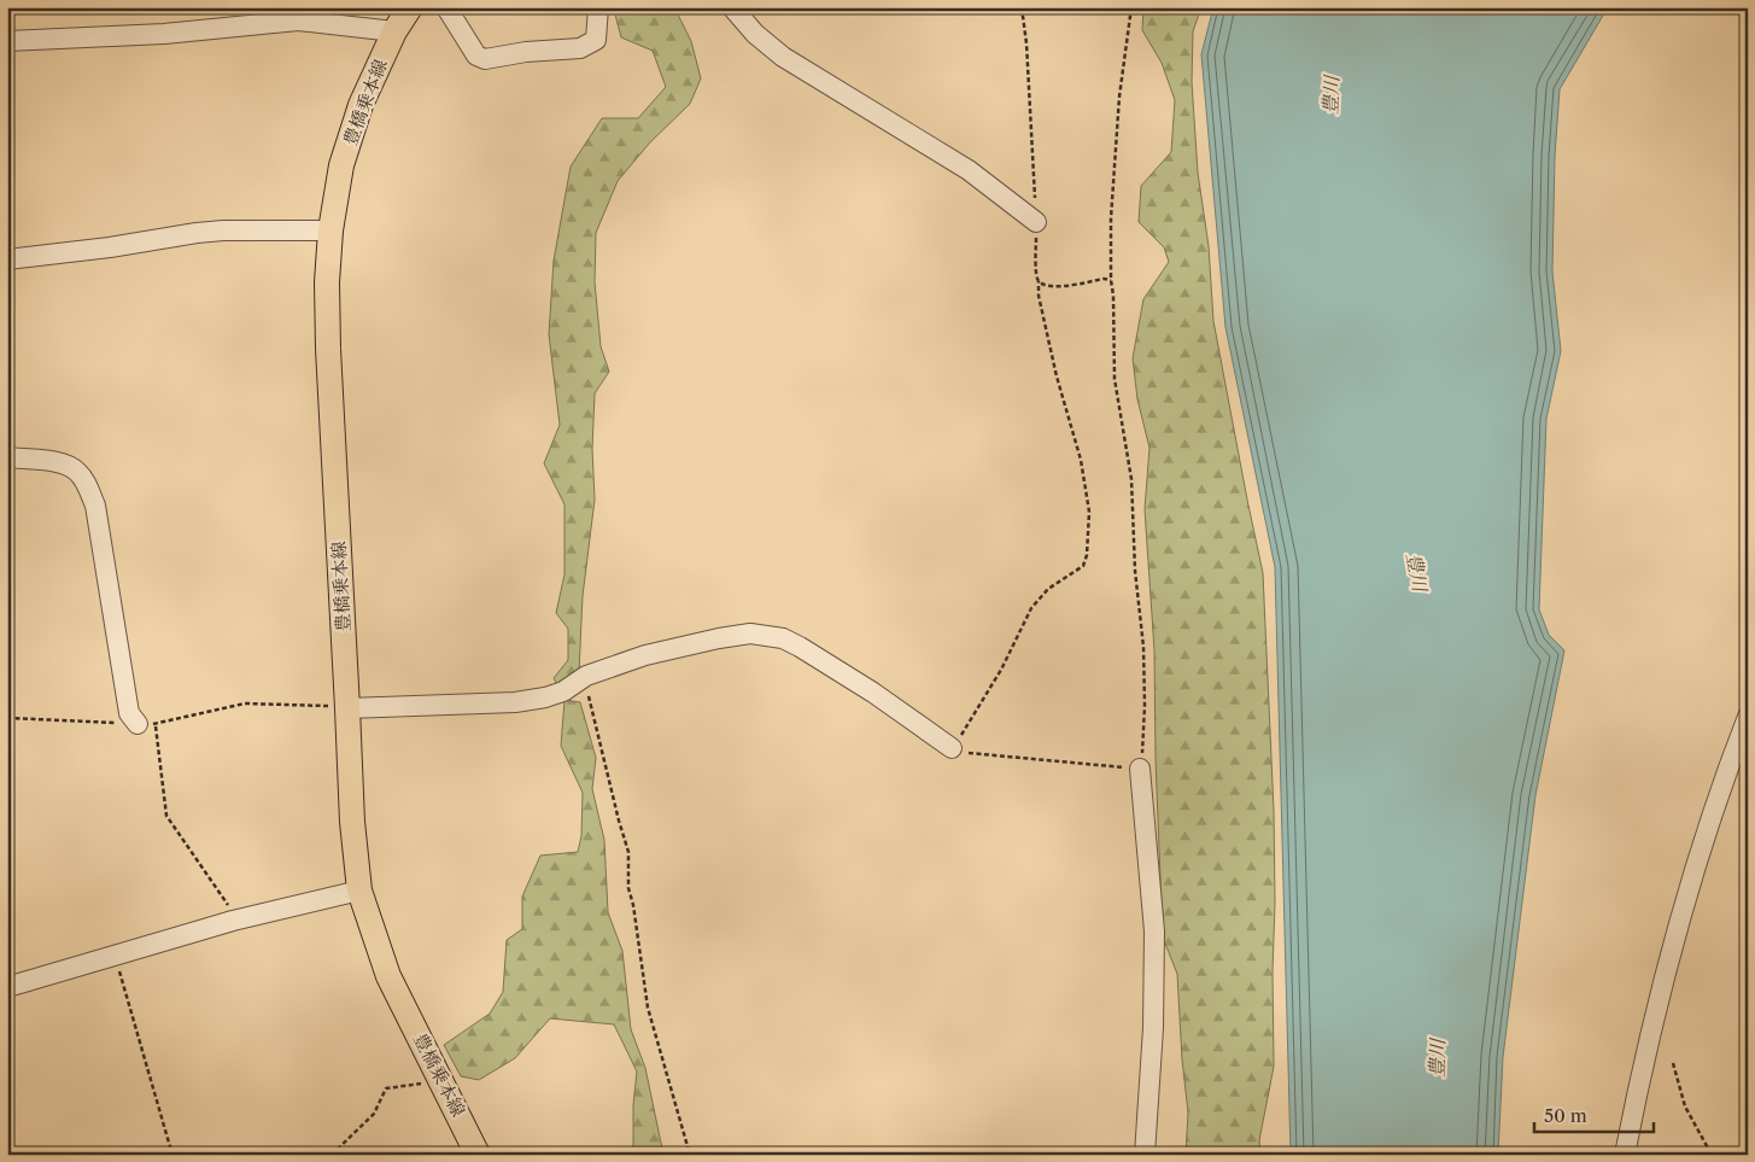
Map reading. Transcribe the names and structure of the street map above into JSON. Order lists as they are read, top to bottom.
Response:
{
  "streets": {
    "main road": ["豊橋乗本線"]
  },
  "water": ["豊川"],
  "scale_bar": "50 m"
}
